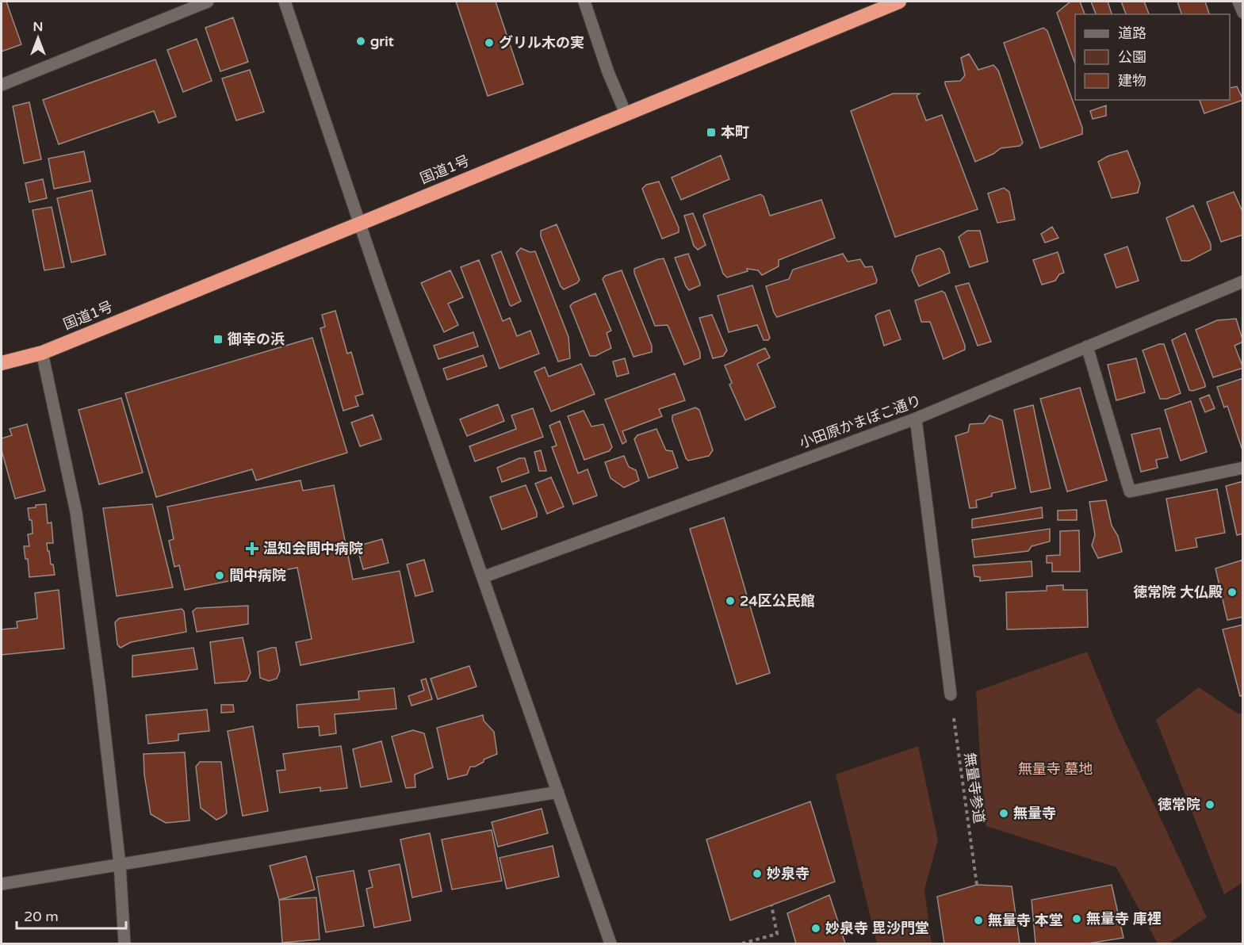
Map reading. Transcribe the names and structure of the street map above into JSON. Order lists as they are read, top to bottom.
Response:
{
  "streets": {
    "highway": ["国道1号"],
    "street": ["小田原かまぼこ通り"],
    "path": ["無量寺参道"]
  },
  "parks": ["無量寺 墓地"],
  "places": {
    "other": [
      "grit",
      "グリル木の実",
      "間中病院",
      "徳常院 大仏殿",
      "24区公民館",
      "徳常院",
      "無量寺",
      "妙泉寺",
      "無量寺 庫裡",
      "無量寺 本堂",
      "妙泉寺 毘沙門堂"
    ],
    "transit": ["本町", "御幸の浜"],
    "health": ["温知会間中病院"]
  },
  "legend": ["道路", "公園", "建物"],
  "scale_bar": "20 m",
  "north": "top"
}
